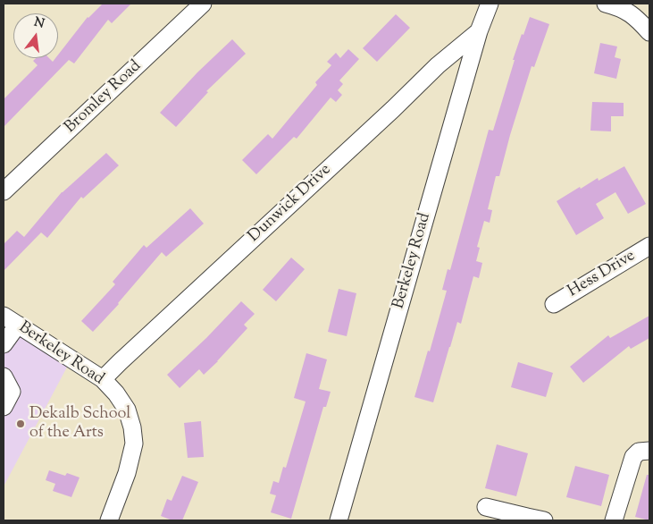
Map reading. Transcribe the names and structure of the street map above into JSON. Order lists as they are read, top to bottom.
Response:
{
  "streets": {
    "street": [
      "Bromley Road",
      "Dunwick Drive",
      "Berkeley Road",
      "Hess Drive"
    ]
  },
  "crossings": [
    ["Dunwick Drive", "Berkeley Road"]
  ],
  "places": ["Dekalb School of the Arts"],
  "north": "top"
}
